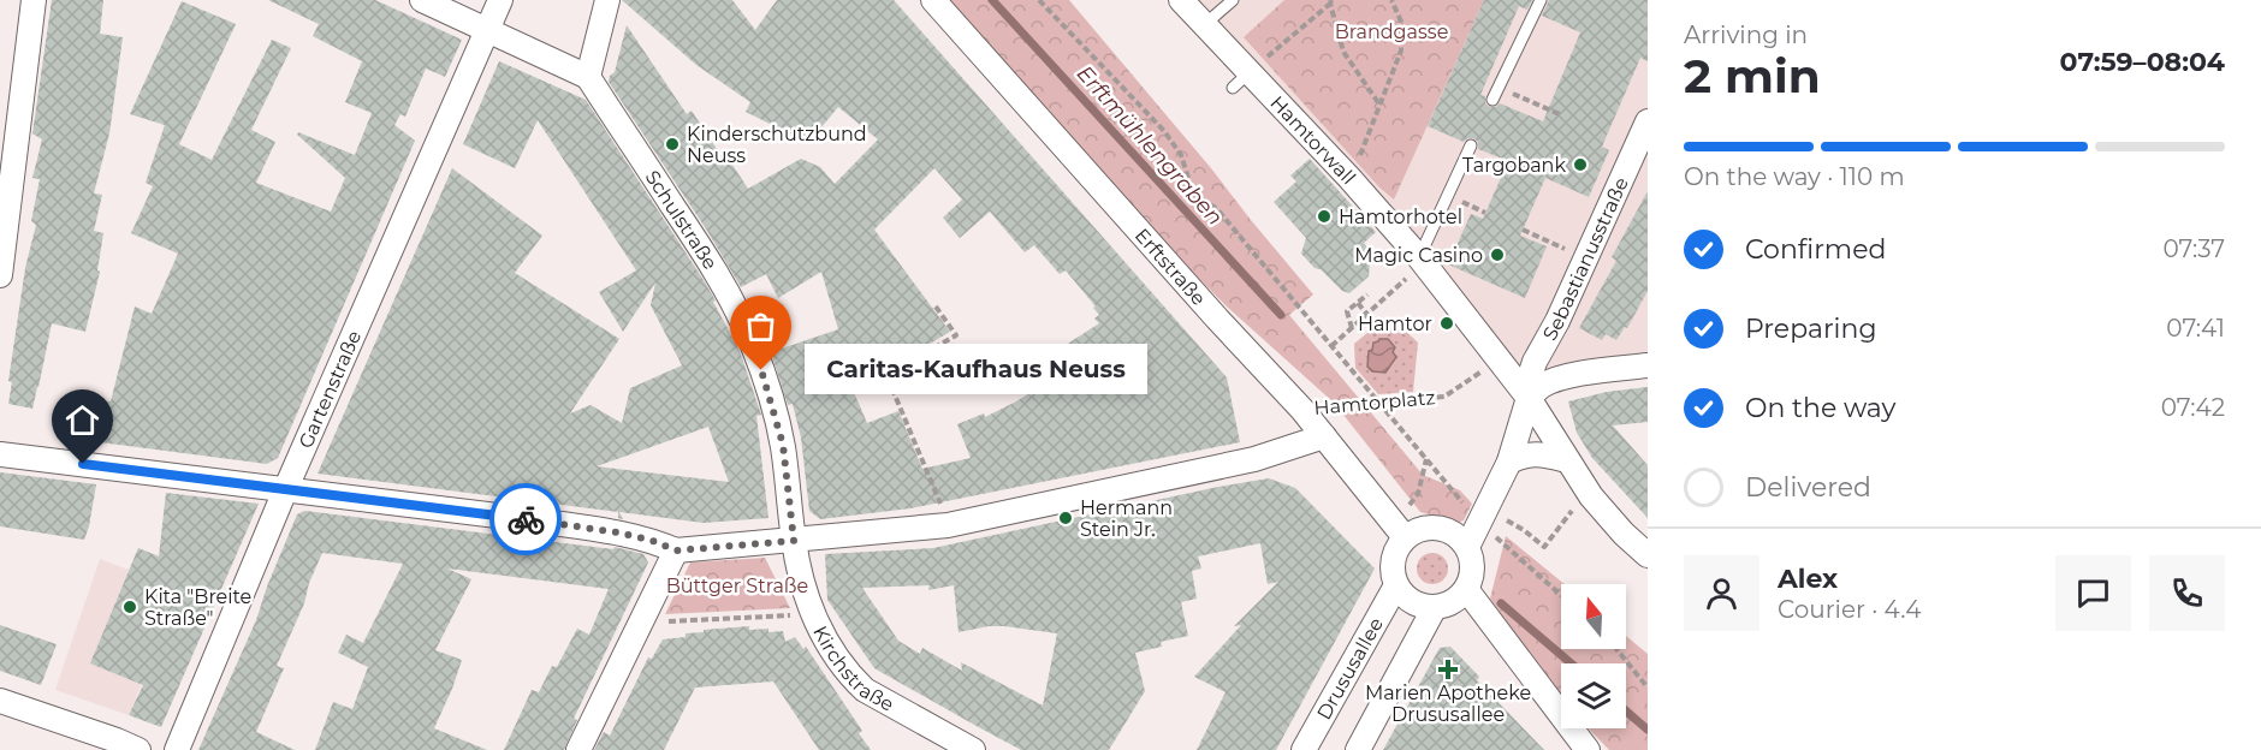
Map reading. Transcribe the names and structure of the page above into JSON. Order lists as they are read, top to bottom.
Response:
{
  "streets": {
    "street": [
      "Hamtorwall",
      "Schulstraße",
      "Sebastianusstraße",
      "Erftstraße",
      "Gartenstraße",
      "Kirchstraße",
      "Drususallee"
    ],
    "path": ["Hamtorplatz"]
  },
  "crossings": [
    ["Hamtorwall", "Sebastianusstraße"],
    ["Schulstraße", "Kirchstraße"],
    ["Erftstraße", "Hamtorplatz"],
    ["Erftstraße", "Drususallee"]
  ],
  "water": ["Erftmühlengraben"],
  "parks": ["Brandgasse", "Büttger Straße"],
  "places": {
    "other": [
      "Kinderschutzbund Neuss",
      "Targobank",
      "Hamtorhotel",
      "Magic Casino",
      "Hamtor",
      "Caritas-Kaufhaus Neuss",
      "Hermann Stein Jr.",
      "Kita \"Breite Straße\""
    ],
    "health": ["Marien Apotheke Drususallee"]
  },
  "north": "top",
  "page": {
    "heading": ["2 min", "Arriving in", "07:59–08:04"],
    "panel": ["Alex", "Courier · 4.4"],
    "bar": "On the way · 110 m",
    "list": [
      ["Confirmed", "07:37"],
      ["Preparing", "07:41"],
      ["On the way", "07:42"],
      "Delivered"
    ],
    "bubble": "Caritas-Kaufhaus Neuss"
  }
}
